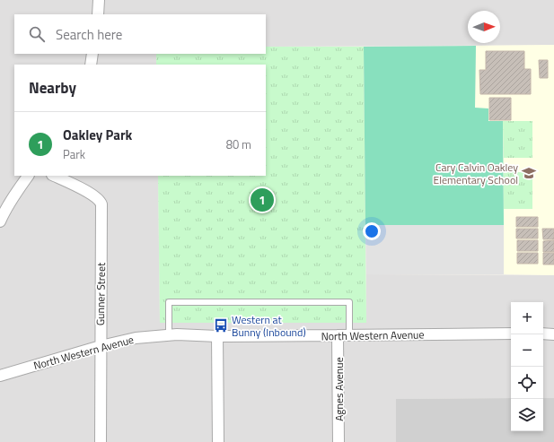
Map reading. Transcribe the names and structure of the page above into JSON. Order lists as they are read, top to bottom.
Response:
{
  "streets": {
    "street": ["Gunner Street", "North Western Avenue", "Agnes Avenue"]
  },
  "crossings": [
    ["Gunner Street", "North Western Avenue"],
    ["North Western Avenue", "Agnes Avenue"]
  ],
  "places": {
    "school or university": ["Cary Calvin Oakley Elementary School"],
    "bus stop": ["Western at Bunny (Inbound)"]
  },
  "north": "right",
  "page": {
    "search": "Search here",
    "heading": "Nearby",
    "list": [
      {
        "mark": "1",
        "name": "Oakley Park",
        "note": "Park",
        "value": "80 m"
      }
    ],
    "pins": "1",
    "map_buttons": ["+", "−"]
  }
}
